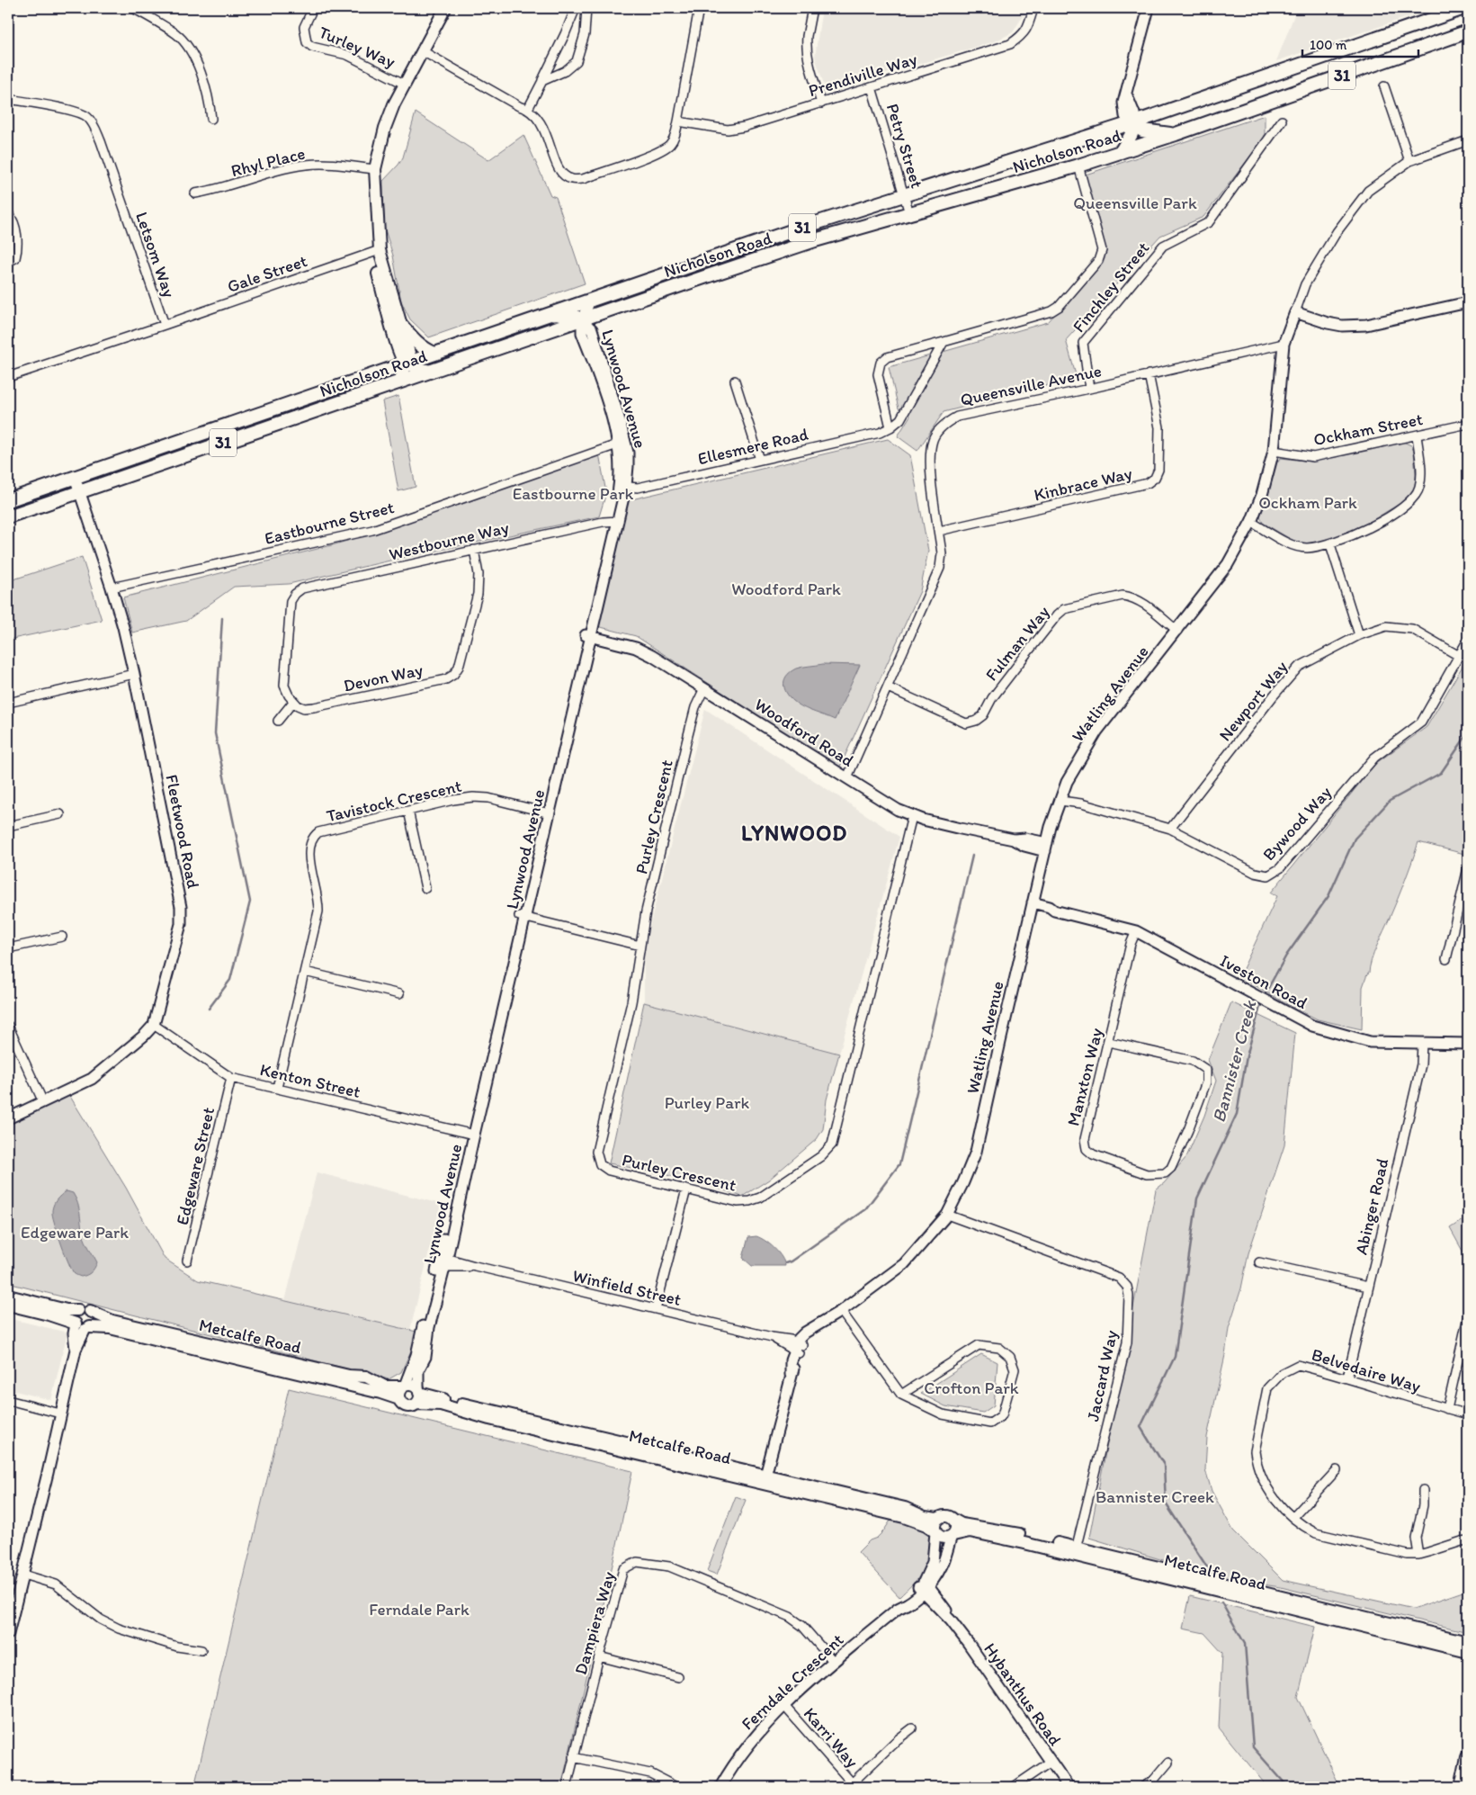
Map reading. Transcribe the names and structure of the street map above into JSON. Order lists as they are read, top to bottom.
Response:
{
  "streets": {
    "main road": ["31", "Nicholson Road", "Metcalfe Road"],
    "street": [
      "Turley Way",
      "Prendiville Way",
      "Petry Street",
      "Rhyl Place",
      "Letsom Way",
      "Gale Street",
      "Finchley Street",
      "Queensville Avenue",
      "Lynwood Avenue",
      "Ockham Street",
      "Ellesmere Road",
      "Kinbrace Way",
      "Eastbourne Street",
      "Westbourne Way",
      "Fulman Way",
      "Devon Way",
      "Watling Avenue",
      "Newport Way",
      "Woodford Road",
      "Tavistock Crescent",
      "Purley Crescent",
      "Bywood Way",
      "Fleetwood Road",
      "Iveston Road",
      "Manxton Way",
      "Kenton Street",
      "Edgeware Street",
      "Abinger Road",
      "Winfield Street",
      "Belvedaire Way",
      "Jaccard Way",
      "Dampiera Way",
      "Ferndale Crescent",
      "Hybanthus Road",
      "Karri Way"
    ]
  },
  "crossings": [
    ["Prendiville Way", "Petry Street"],
    ["Petry Street", "Nicholson Road"],
    ["Nicholson Road", "Lynwood Avenue"],
    ["Nicholson Road", "Fleetwood Road"],
    ["Letsom Way", "Gale Street"],
    ["Finchley Street", "Queensville Avenue"],
    ["Queensville Avenue", "Kinbrace Way"],
    ["Queensville Avenue", "Fulman Way"],
    ["Queensville Avenue", "Watling Avenue"],
    ["Queensville Avenue", "Woodford Road"],
    ["Lynwood Avenue", "Ellesmere Road"],
    ["Lynwood Avenue", "Eastbourne Street"],
    ["Lynwood Avenue", "Westbourne Way"],
    ["Lynwood Avenue", "Woodford Road"],
    ["Lynwood Avenue", "Tavistock Crescent"],
    ["Lynwood Avenue", "Kenton Street"],
    ["Lynwood Avenue", "Winfield Street"],
    ["Lynwood Avenue", "Metcalfe Road"],
    ["Ockham Street", "Watling Avenue"],
    ["Eastbourne Street", "Fleetwood Road"],
    ["Westbourne Way", "Devon Way"],
    ["Fulman Way", "Watling Avenue"],
    ["Watling Avenue", "Woodford Road"],
    ["Watling Avenue", "Bywood Way"],
    ["Watling Avenue", "Iveston Road"],
    ["Watling Avenue", "Winfield Street"],
    ["Watling Avenue", "Metcalfe Road"],
    ["Watling Avenue", "Jaccard Way"],
    ["Newport Way", "Bywood Way"],
    ["Woodford Road", "Purley Crescent"],
    ["Tavistock Crescent", "Kenton Street"],
    ["Fleetwood Road", "Kenton Street"],
    ["Iveston Road", "Manxton Way"],
    ["Iveston Road", "Abinger Road"],
    ["Kenton Street", "Edgeware Street"],
    ["Abinger Road", "Belvedaire Way"],
    ["Metcalfe Road", "Jaccard Way"],
    ["Metcalfe Road", "Ferndale Crescent"],
    ["Dampiera Way", "Ferndale Crescent"],
    ["Ferndale Crescent", "Hybanthus Road"],
    ["Ferndale Crescent", "Karri Way"]
  ],
  "districts": ["LYNWOOD"],
  "water": ["Bannister Creek"],
  "parks": [
    "Queensville Park",
    "Eastbourne Park",
    "Ockham Park",
    "Woodford Park",
    "Purley Park",
    "Edgeware Park",
    "Crofton Park",
    "Bannister Creek",
    "Ferndale Park"
  ],
  "scale_bar": "100 m"
}
